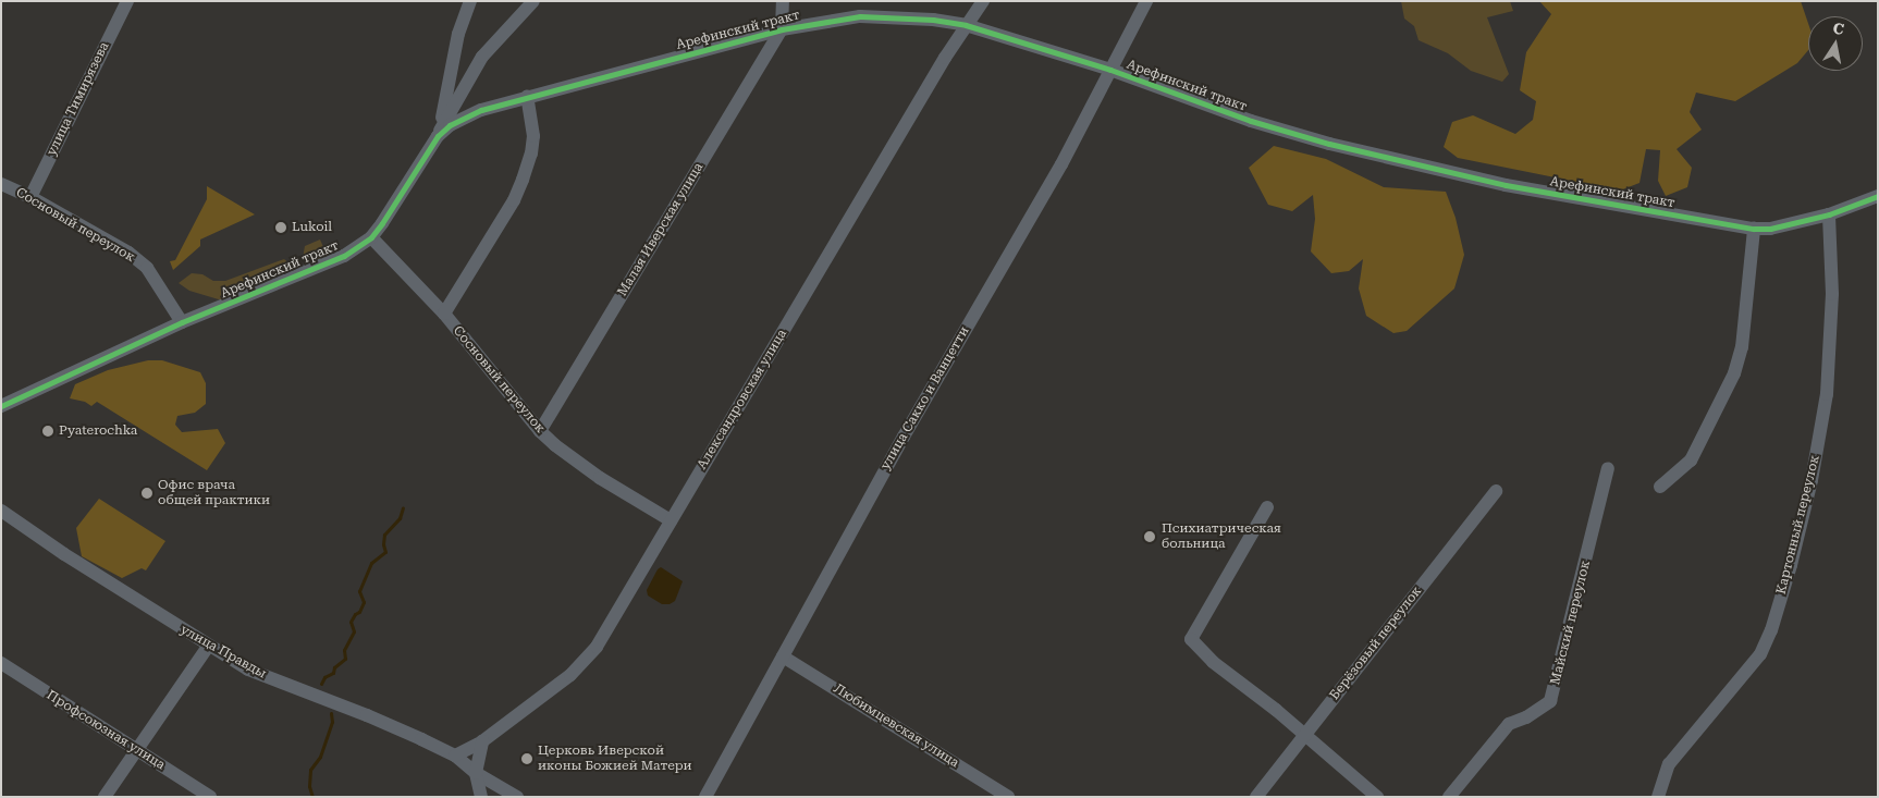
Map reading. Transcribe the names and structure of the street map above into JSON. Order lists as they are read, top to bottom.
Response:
{
  "streets": {
    "street": [
      "Арефинский тракт",
      "улица Тимирязева",
      "Сосновый переулок",
      "Малая Иверская улица",
      "улица Сакко и Ванцетти",
      "Александровская улица",
      "Картонный переулок",
      "Майский переулок",
      "Берёзовый переулок",
      "улица Правды",
      "Любимцевская улица",
      "Профсоюзная улица"
    ]
  },
  "crossings": [
    ["Арефинский тракт", "Сосновый переулок"],
    ["Арефинский тракт", "Малая Иверская улица"],
    ["Арефинский тракт", "улица Сакко и Ванцетти"],
    ["Арефинский тракт", "Александровская улица"],
    ["Арефинский тракт", "Картонный переулок"],
    ["улица Тимирязева", "Сосновый переулок"],
    ["Сосновый переулок", "Малая Иверская улица"],
    ["Сосновый переулок", "Александровская улица"],
    ["улица Сакко и Ванцетти", "Любимцевская улица"],
    ["Александровская улица", "улица Правды"]
  ],
  "places": [
    "Lukoil",
    "Pyaterochka",
    "Офис врача общей практики",
    "Психиатрическая больница",
    "Церковь Иверской иконы Божией Матери"
  ],
  "north": "top"
}
